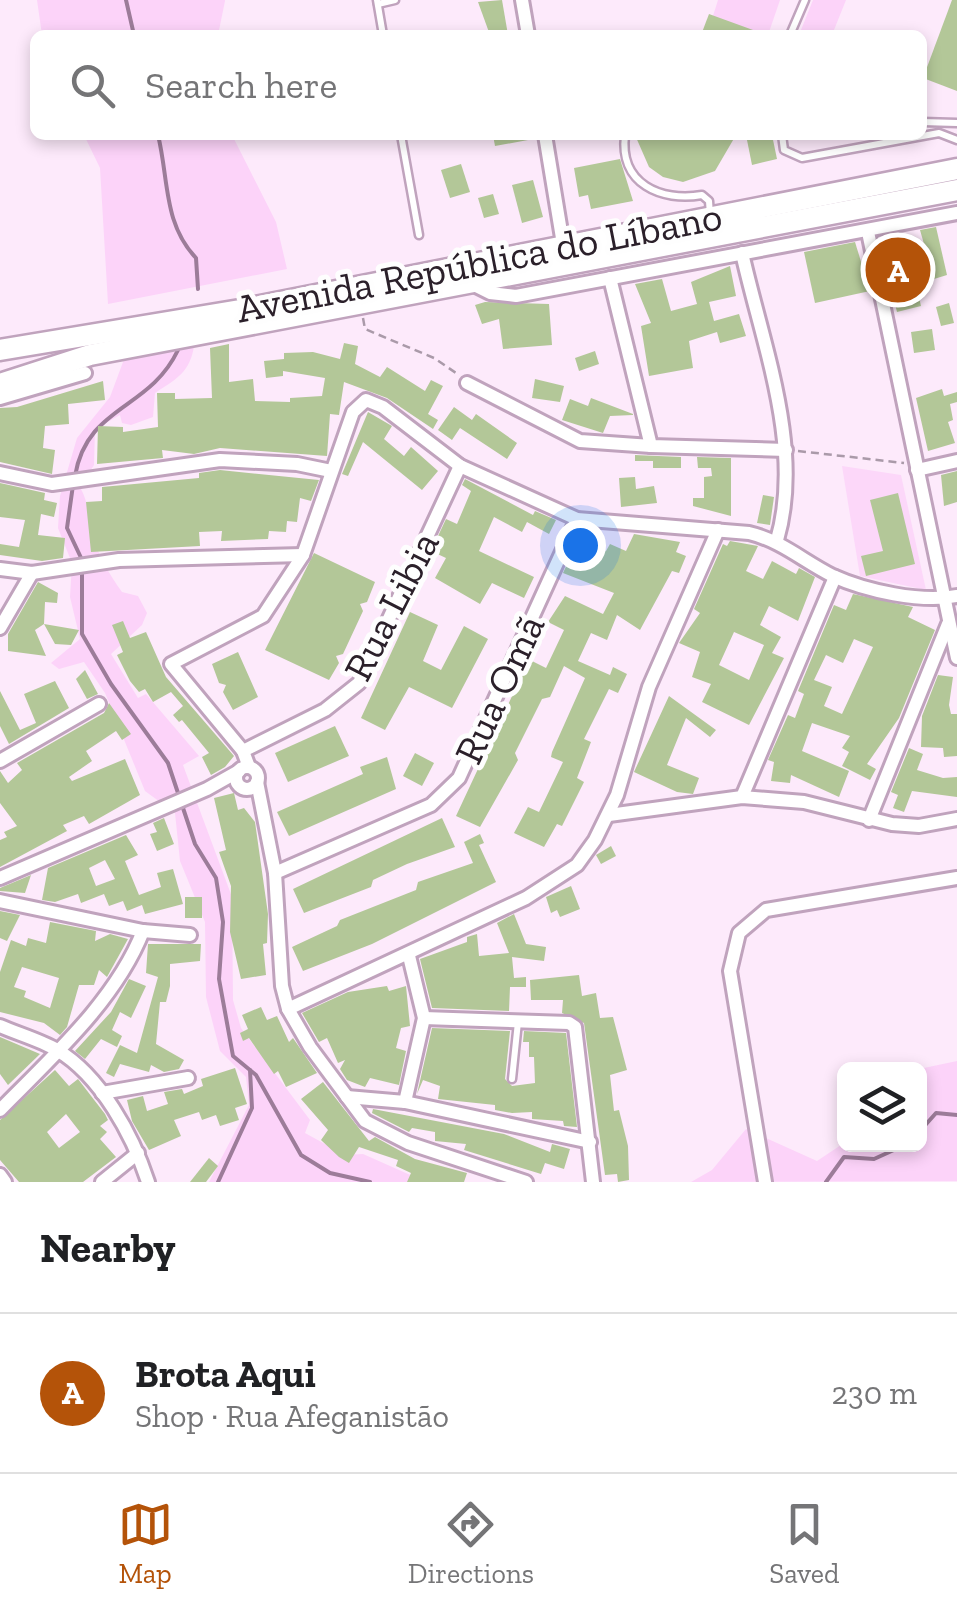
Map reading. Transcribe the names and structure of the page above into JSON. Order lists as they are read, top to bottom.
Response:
{
  "streets": {
    "main road": ["Avenida República do Líbano"],
    "street": ["Rua Libia", "Rua Omã"]
  },
  "page": {
    "search": "Search here",
    "pins": "A",
    "heading": "Nearby",
    "list": [
      {
        "mark": "A",
        "name": "Brota Aqui",
        "note": "Shop · Rua Afeganistão",
        "value": "230 m"
      }
    ],
    "nav": ["Map", "Directions", "Saved"]
  }
}
